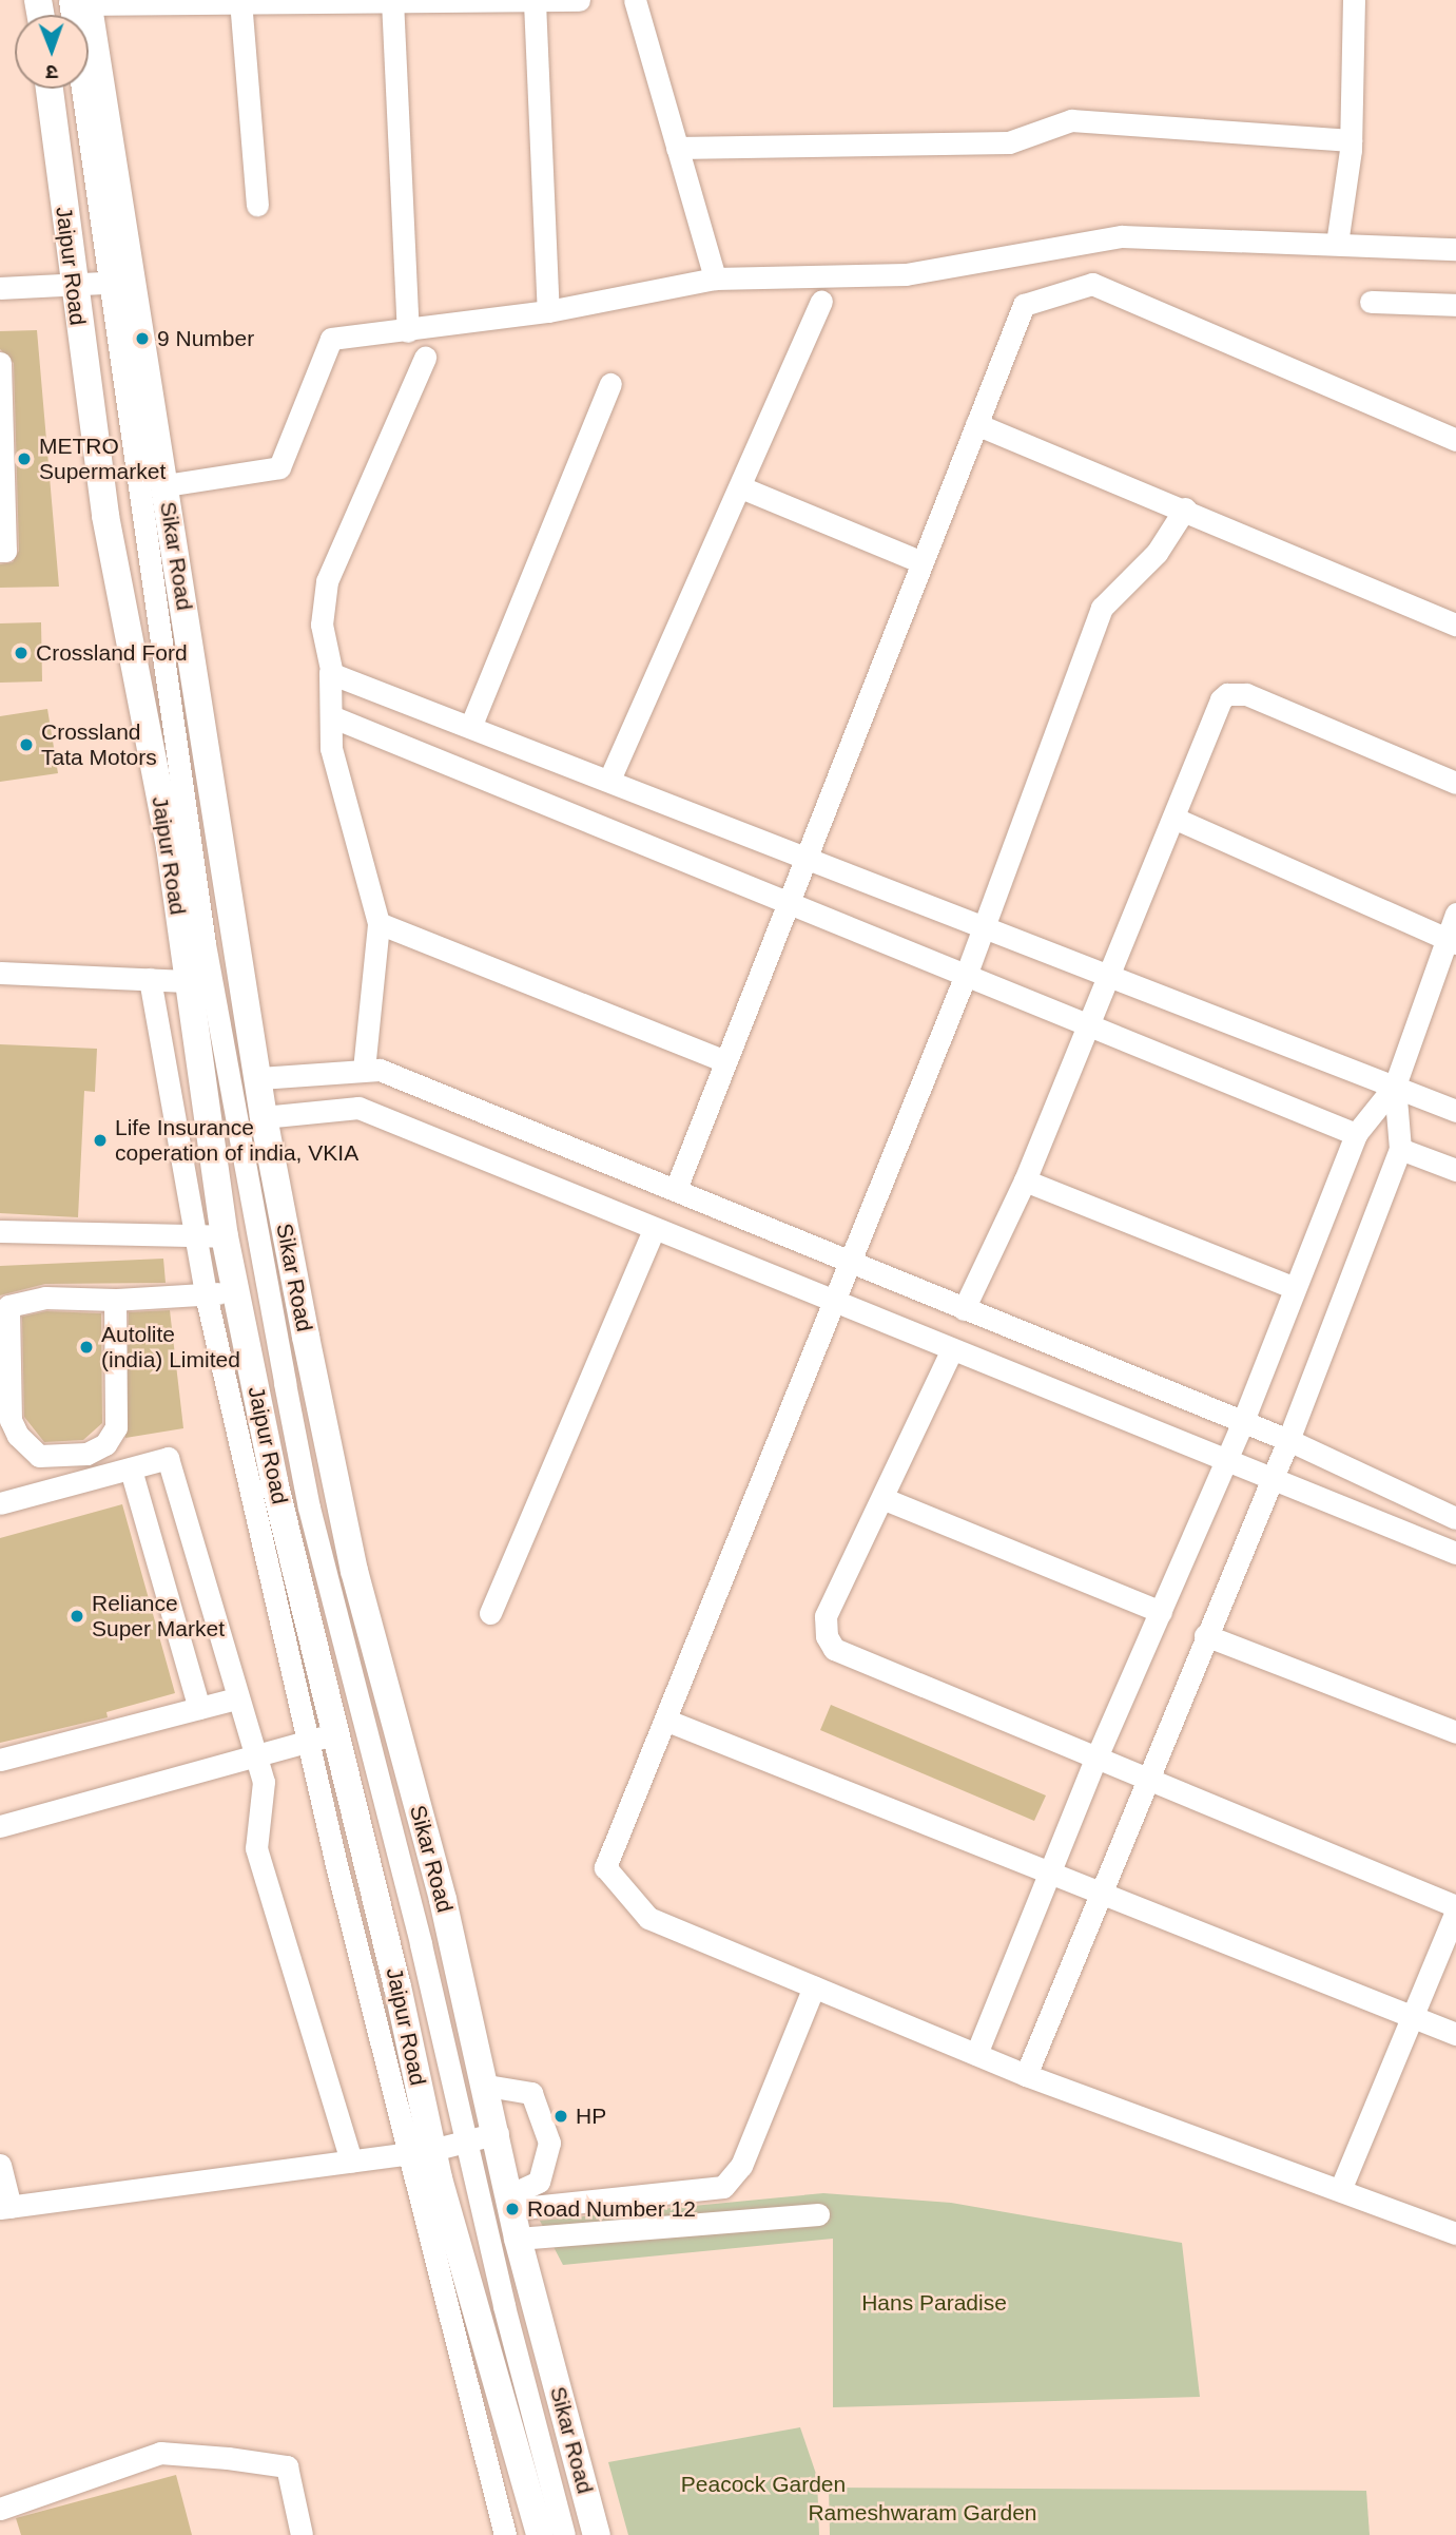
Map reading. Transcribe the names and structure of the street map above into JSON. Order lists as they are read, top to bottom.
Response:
{
  "streets": {
    "main road": ["Jaipur Road", "Sikar Road"]
  },
  "parks": ["Hans Paradise", "Peacock Garden", "Rameshwaram Garden"],
  "places": [
    "9 Number",
    "METRO Supermarket",
    "Crossland Ford",
    "Crossland Tata Motors",
    "Life Insurance coperation of india, VKIA",
    "Autolite (india) Limited",
    "Reliance Super Market",
    "HP",
    "Road Number 12"
  ],
  "north": "bottom"
}
